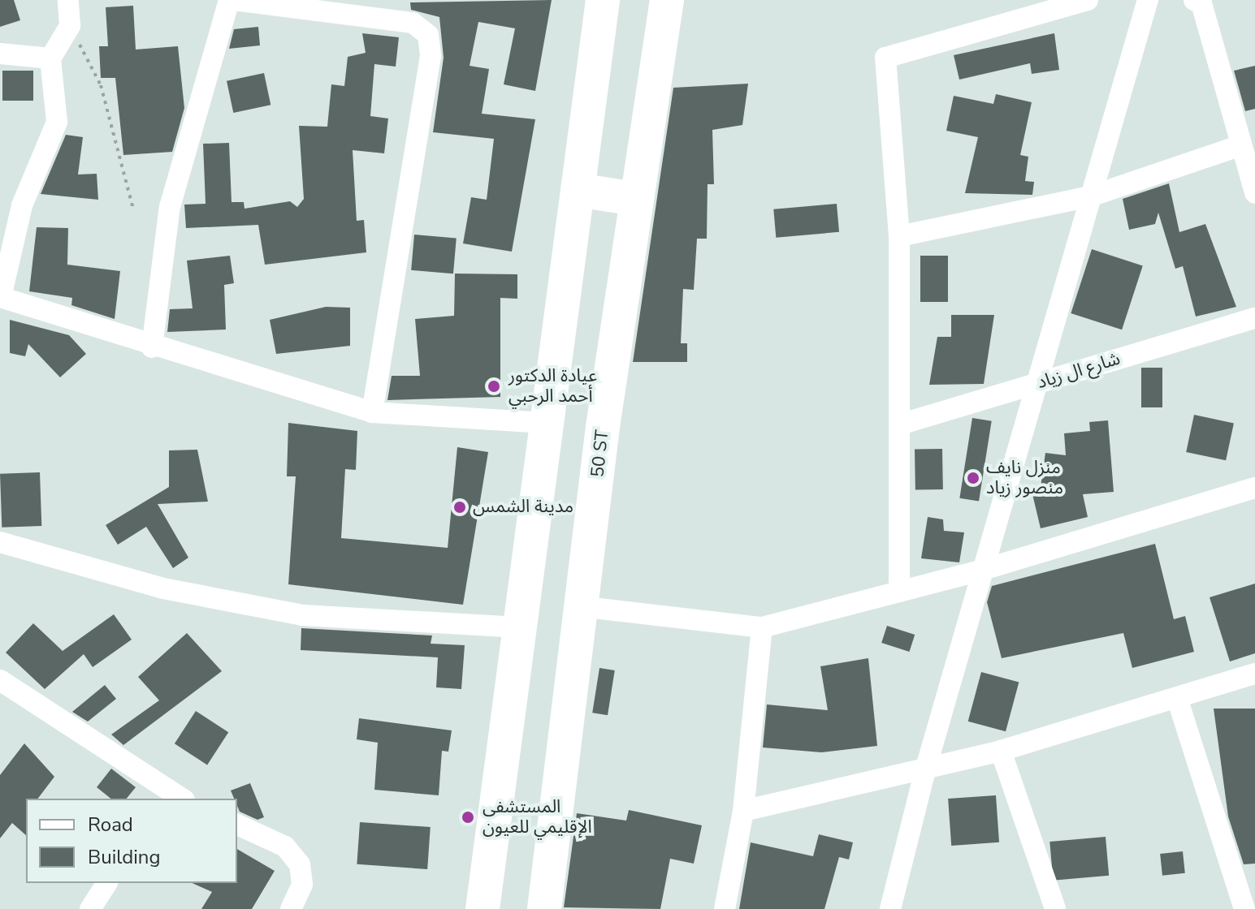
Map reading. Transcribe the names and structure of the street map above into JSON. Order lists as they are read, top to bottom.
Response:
{
  "streets": {
    "main road": ["50 ST"],
    "street": ["شارع ال زياد"]
  },
  "places": [
    "عيادة الدكتور أحمد الرحبي",
    "منزل نايف منصور زياد",
    "مدينة الشمس",
    "المستشفى الإقليمي للعيون"
  ],
  "legend": ["Road", "Building"]
}
